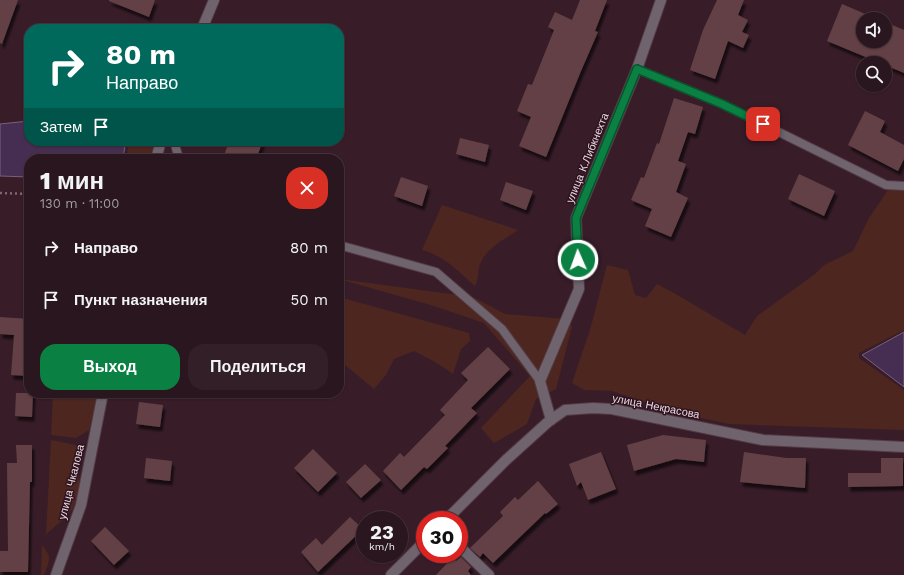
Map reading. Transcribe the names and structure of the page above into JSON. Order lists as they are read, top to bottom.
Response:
{
  "streets": {
    "street": ["улица К.Либкнехта", "улица Некрасова", "улица Чкалова"]
  },
  "page": {
    "turn": ["80 m", "Направо"],
    "then": "Затем",
    "heading": ["1 мин", "130 m · 11:00"],
    "list": [
      {
        "name": "Направо",
        "value": "80 m"
      },
      {
        "name": "Пункт назначения",
        "value": "50 m"
      }
    ],
    "buttons": ["Выход", "Поделиться"],
    "speed": "23 km/h",
    "limit": "30"
  }
}
